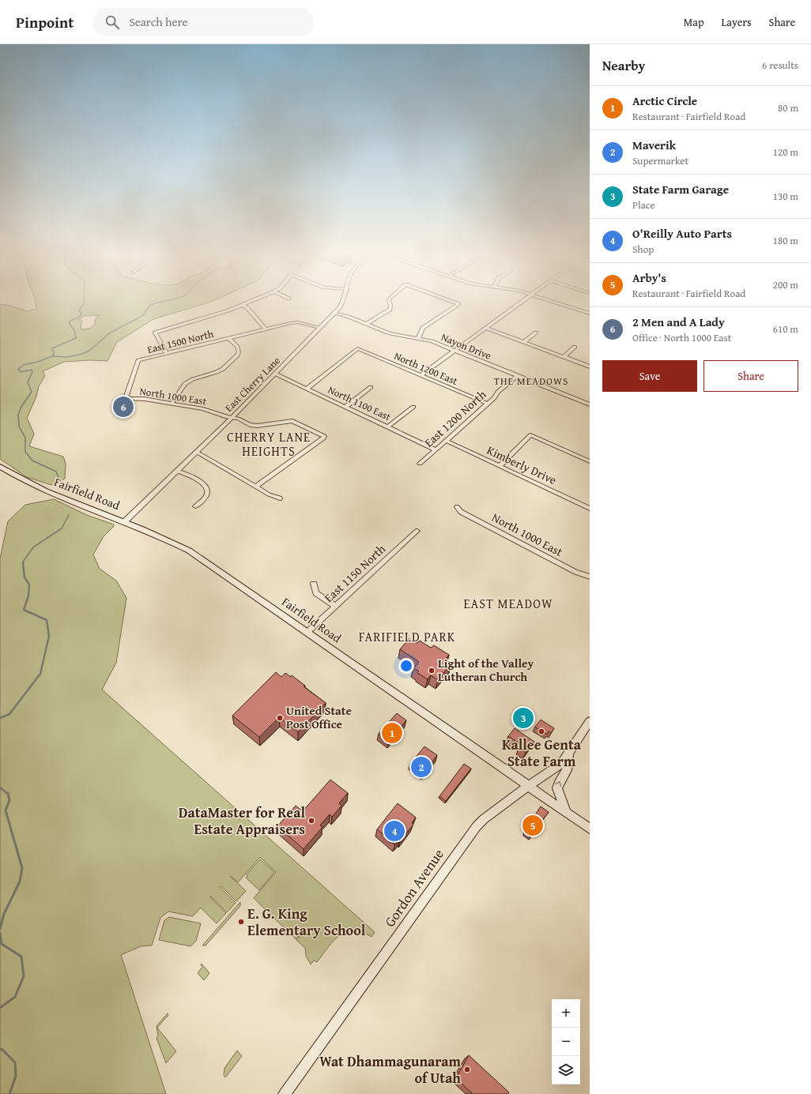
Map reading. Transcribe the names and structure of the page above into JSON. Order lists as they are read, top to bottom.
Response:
{
  "streets": {
    "main road": ["Fairfield Road", "Gordon Avenue"],
    "street": [
      "East 1500 North",
      "Nayon Drive",
      "North 1200 East",
      "East Cherry Lane",
      "North 1000 East",
      "North 1100 East",
      "East 1200 North",
      "Kimberly Drive",
      "East 1150 North"
    ]
  },
  "crossings": [
    ["East 1500 North", "East Cherry Lane"],
    ["East 1500 North", "North 1000 East"],
    ["Nayon Drive", "East Cherry Lane"],
    ["Nayon Drive", "East 1200 North"],
    ["North 1200 East", "North 1100 East"],
    ["North 1200 East", "East 1200 North"],
    ["East Cherry Lane", "North 1000 East"],
    ["East Cherry Lane", "North 1100 East"],
    ["East Cherry Lane", "Fairfield Road"],
    ["North 1100 East", "East 1200 North"],
    ["East 1200 North", "Kimberly Drive"],
    ["Fairfield Road", "East 1150 North"],
    ["Fairfield Road", "Gordon Avenue"]
  ],
  "districts": [
    "THE MEADOWS",
    "CHERRY LANE HEIGHTS",
    "EAST MEADOW",
    "FARIFIELD PARK"
  ],
  "places": [
    "Light of the Valley Lutheran Church",
    "United State Post Office",
    "Kallee Genta State Farm",
    "DataMaster for Real Estate Appraisers",
    "E. G. King Elementary School",
    "Wat Dhammagunaram of Utah"
  ],
  "page": {
    "header": "Pinpoint",
    "search": "Search here",
    "nav": ["Map", "Layers", "Share"],
    "heading": ["Nearby", "6 results"],
    "list": [
      {
        "mark": "1",
        "name": "Arctic Circle",
        "note": "Restaurant · Fairfield Road",
        "value": "80 m"
      },
      {
        "mark": "2",
        "name": "Maverik",
        "note": "Supermarket",
        "value": "120 m"
      },
      {
        "mark": "3",
        "name": "State Farm Garage",
        "note": "Place",
        "value": "130 m"
      },
      {
        "mark": "4",
        "name": "O'Reilly Auto Parts",
        "note": "Shop",
        "value": "180 m"
      },
      {
        "mark": "5",
        "name": "Arby's",
        "note": "Restaurant · Fairfield Road",
        "value": "200 m"
      },
      {
        "mark": "6",
        "name": "2 Men and A Lady",
        "note": "Office · North 1000 East",
        "value": "610 m"
      }
    ],
    "buttons": ["Save", "Share"],
    "pins": [
      "6",
      "3",
      "1",
      "2",
      "5",
      "4"
    ],
    "map_buttons": ["+", "−"]
  }
}
